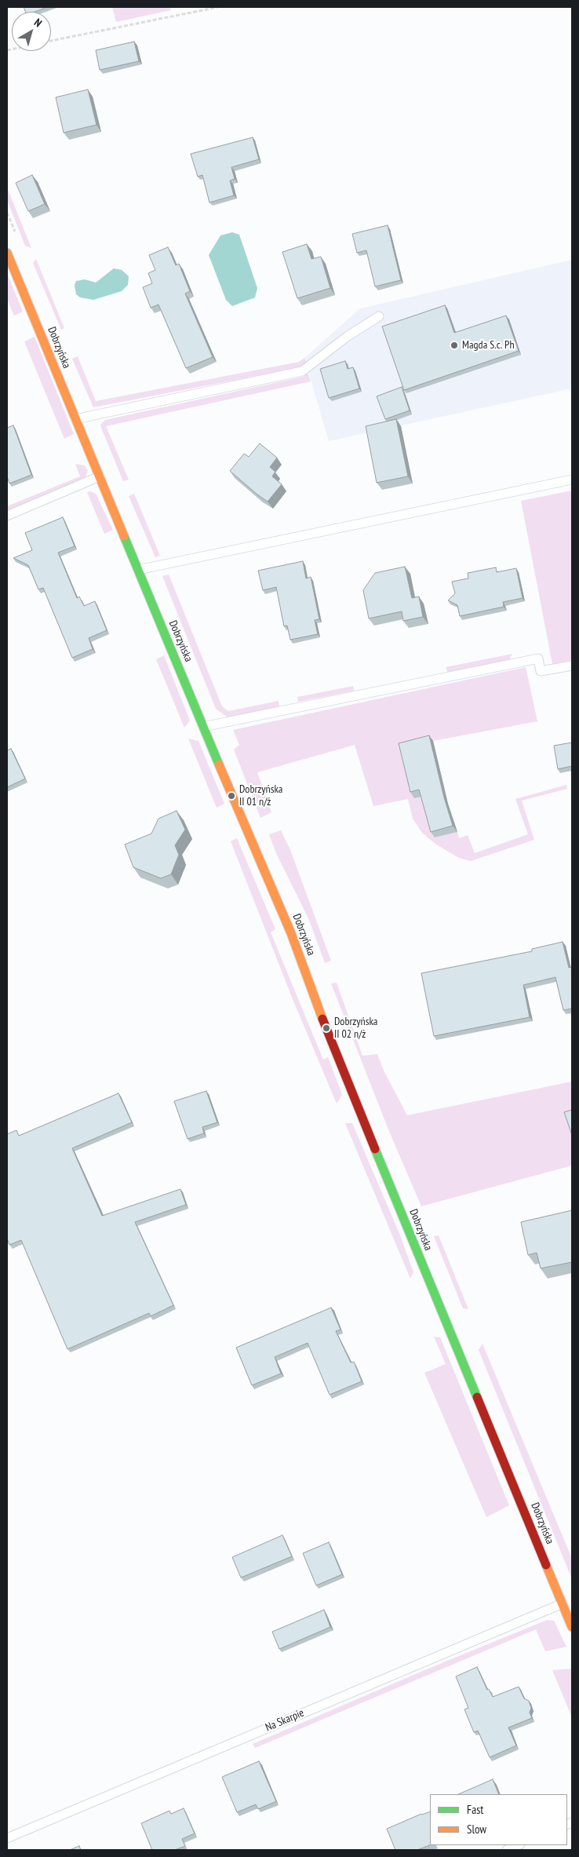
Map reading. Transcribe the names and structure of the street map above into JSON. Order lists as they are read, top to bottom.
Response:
{
  "streets": {
    "street": ["Dobrzyńska"],
    "lane": ["Na Skarpie"]
  },
  "crossings": [
    ["Dobrzyńska", "Na Skarpie"]
  ],
  "places": ["Magda S.c. Ph", "Dobrzyńska II 01 n/ż", "Dobrzyńska II 02 n/ż"],
  "legend": ["Fast", "Slow"],
  "north": "top right"
}
